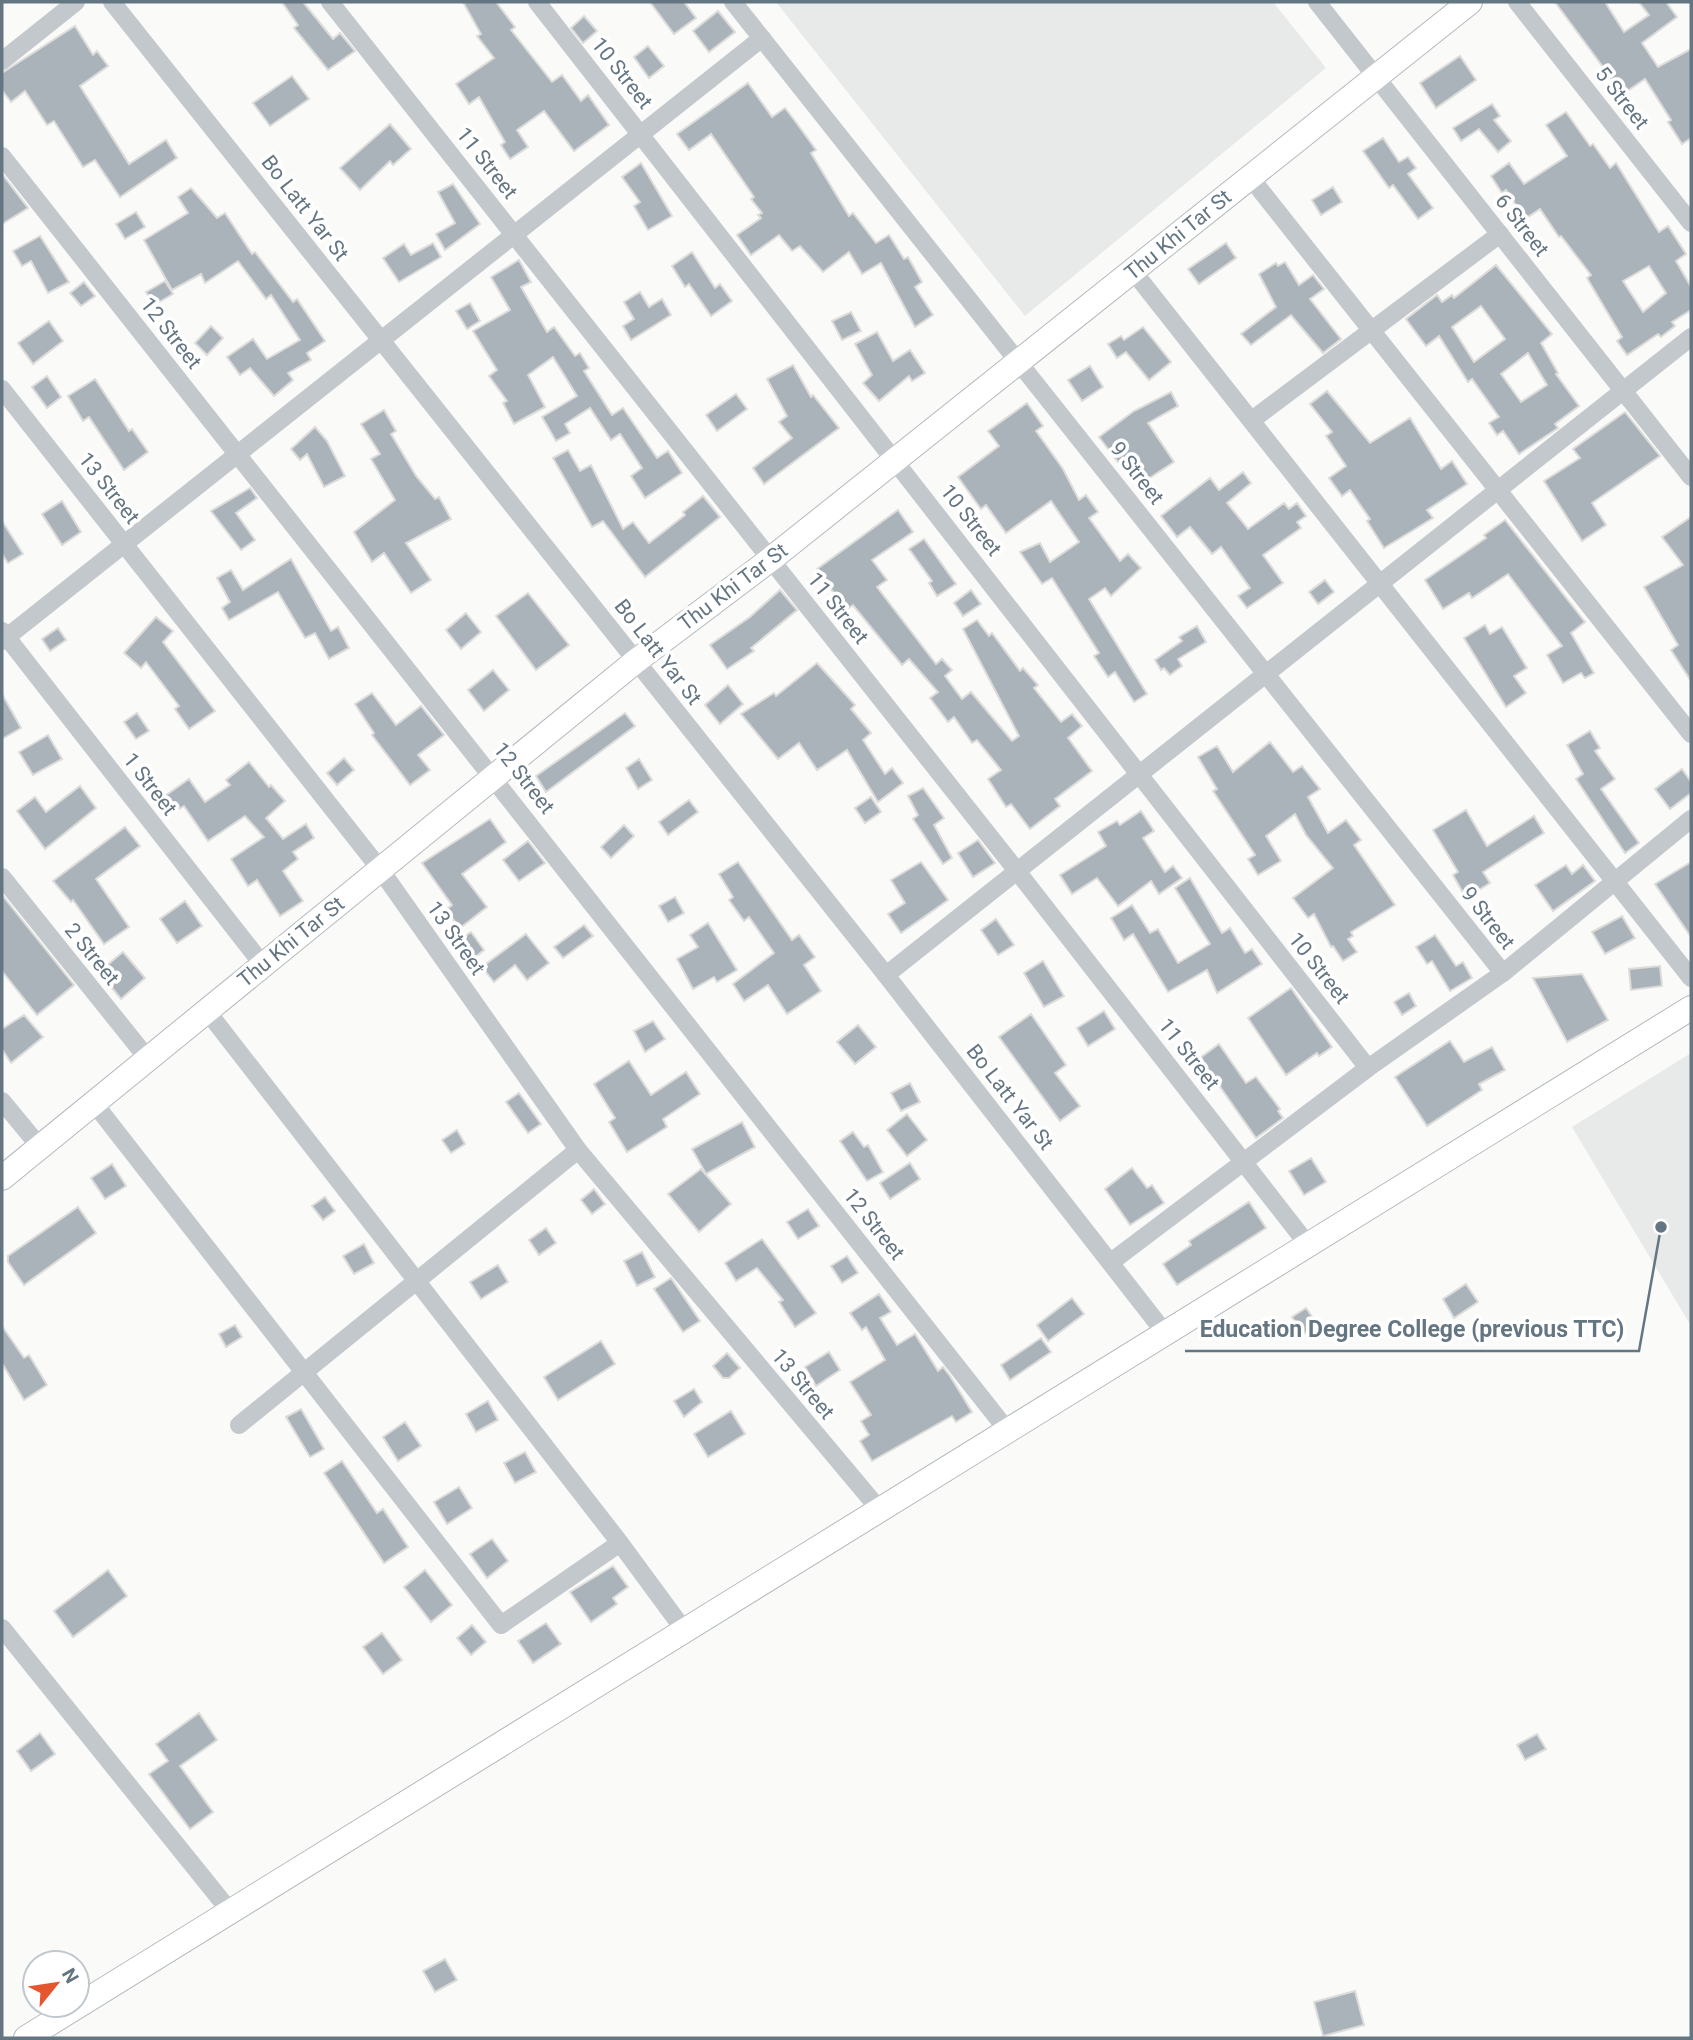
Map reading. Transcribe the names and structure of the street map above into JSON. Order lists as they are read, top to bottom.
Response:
{
  "streets": {
    "street": [
      "10 Street",
      "5 Street",
      "11 Street",
      "Bo Latt Yar St",
      "6 Street",
      "Thu Khi Tar St",
      "12 Street",
      "9 Street",
      "13 Street",
      "1 Street",
      "2 Street"
    ]
  },
  "crossings": [
    ["10 Street", "Thu Khi Tar St"],
    ["11 Street", "Thu Khi Tar St"],
    ["Bo Latt Yar St", "Thu Khi Tar St"],
    ["6 Street", "Thu Khi Tar St"],
    ["Thu Khi Tar St", "12 Street"],
    ["Thu Khi Tar St", "9 Street"],
    ["Thu Khi Tar St", "13 Street"],
    ["Thu Khi Tar St", "1 Street"],
    ["Thu Khi Tar St", "2 Street"]
  ],
  "places": ["Education Degree College (previous TTC)"],
  "north": "top right"
}
